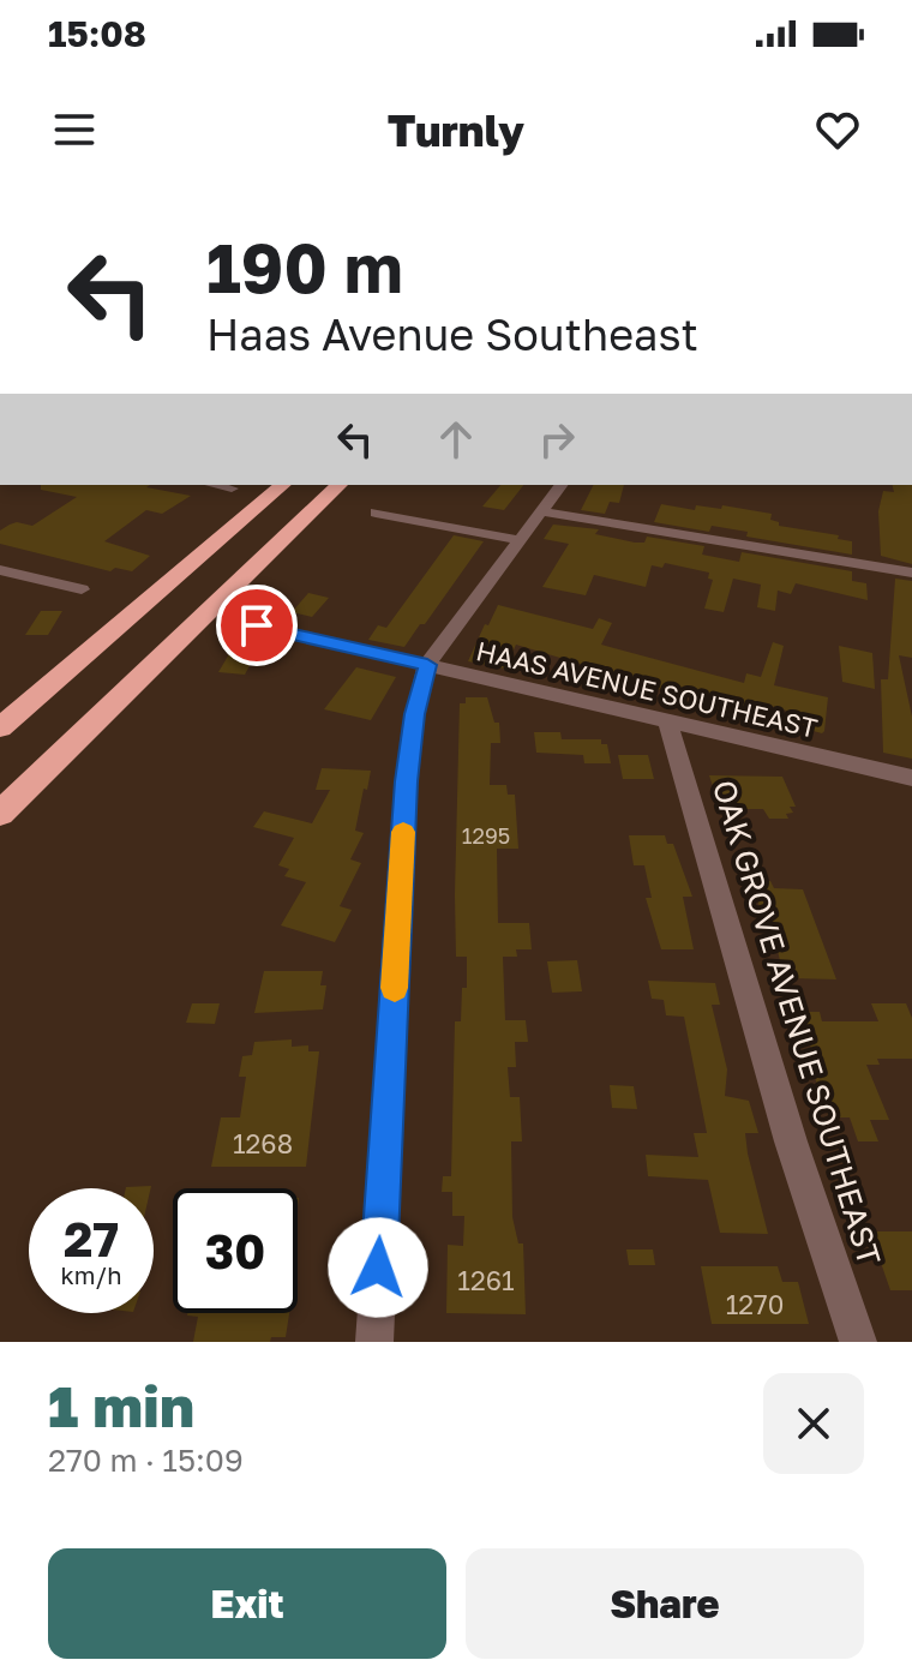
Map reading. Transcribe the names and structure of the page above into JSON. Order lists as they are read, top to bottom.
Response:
{
  "streets": {
    "street": ["HAAS AVENUE SOUTHEAST", "OAK GROVE AVENUE SOUTHEAST"]
  },
  "crossings": [
    ["HAAS AVENUE SOUTHEAST", "OAK GROVE AVENUE SOUTHEAST"]
  ],
  "house_numbers": [
    "1295",
    "1268",
    "1261",
    "1270"
  ],
  "page": {
    "status": "15:08",
    "header": "Turnly",
    "turn": ["190 m", "Haas Avenue Southeast"],
    "speed": "27 km/h",
    "limit": "30",
    "heading": ["1 min", "270 m · 15:09"],
    "buttons": ["Exit", "Share"]
  }
}
